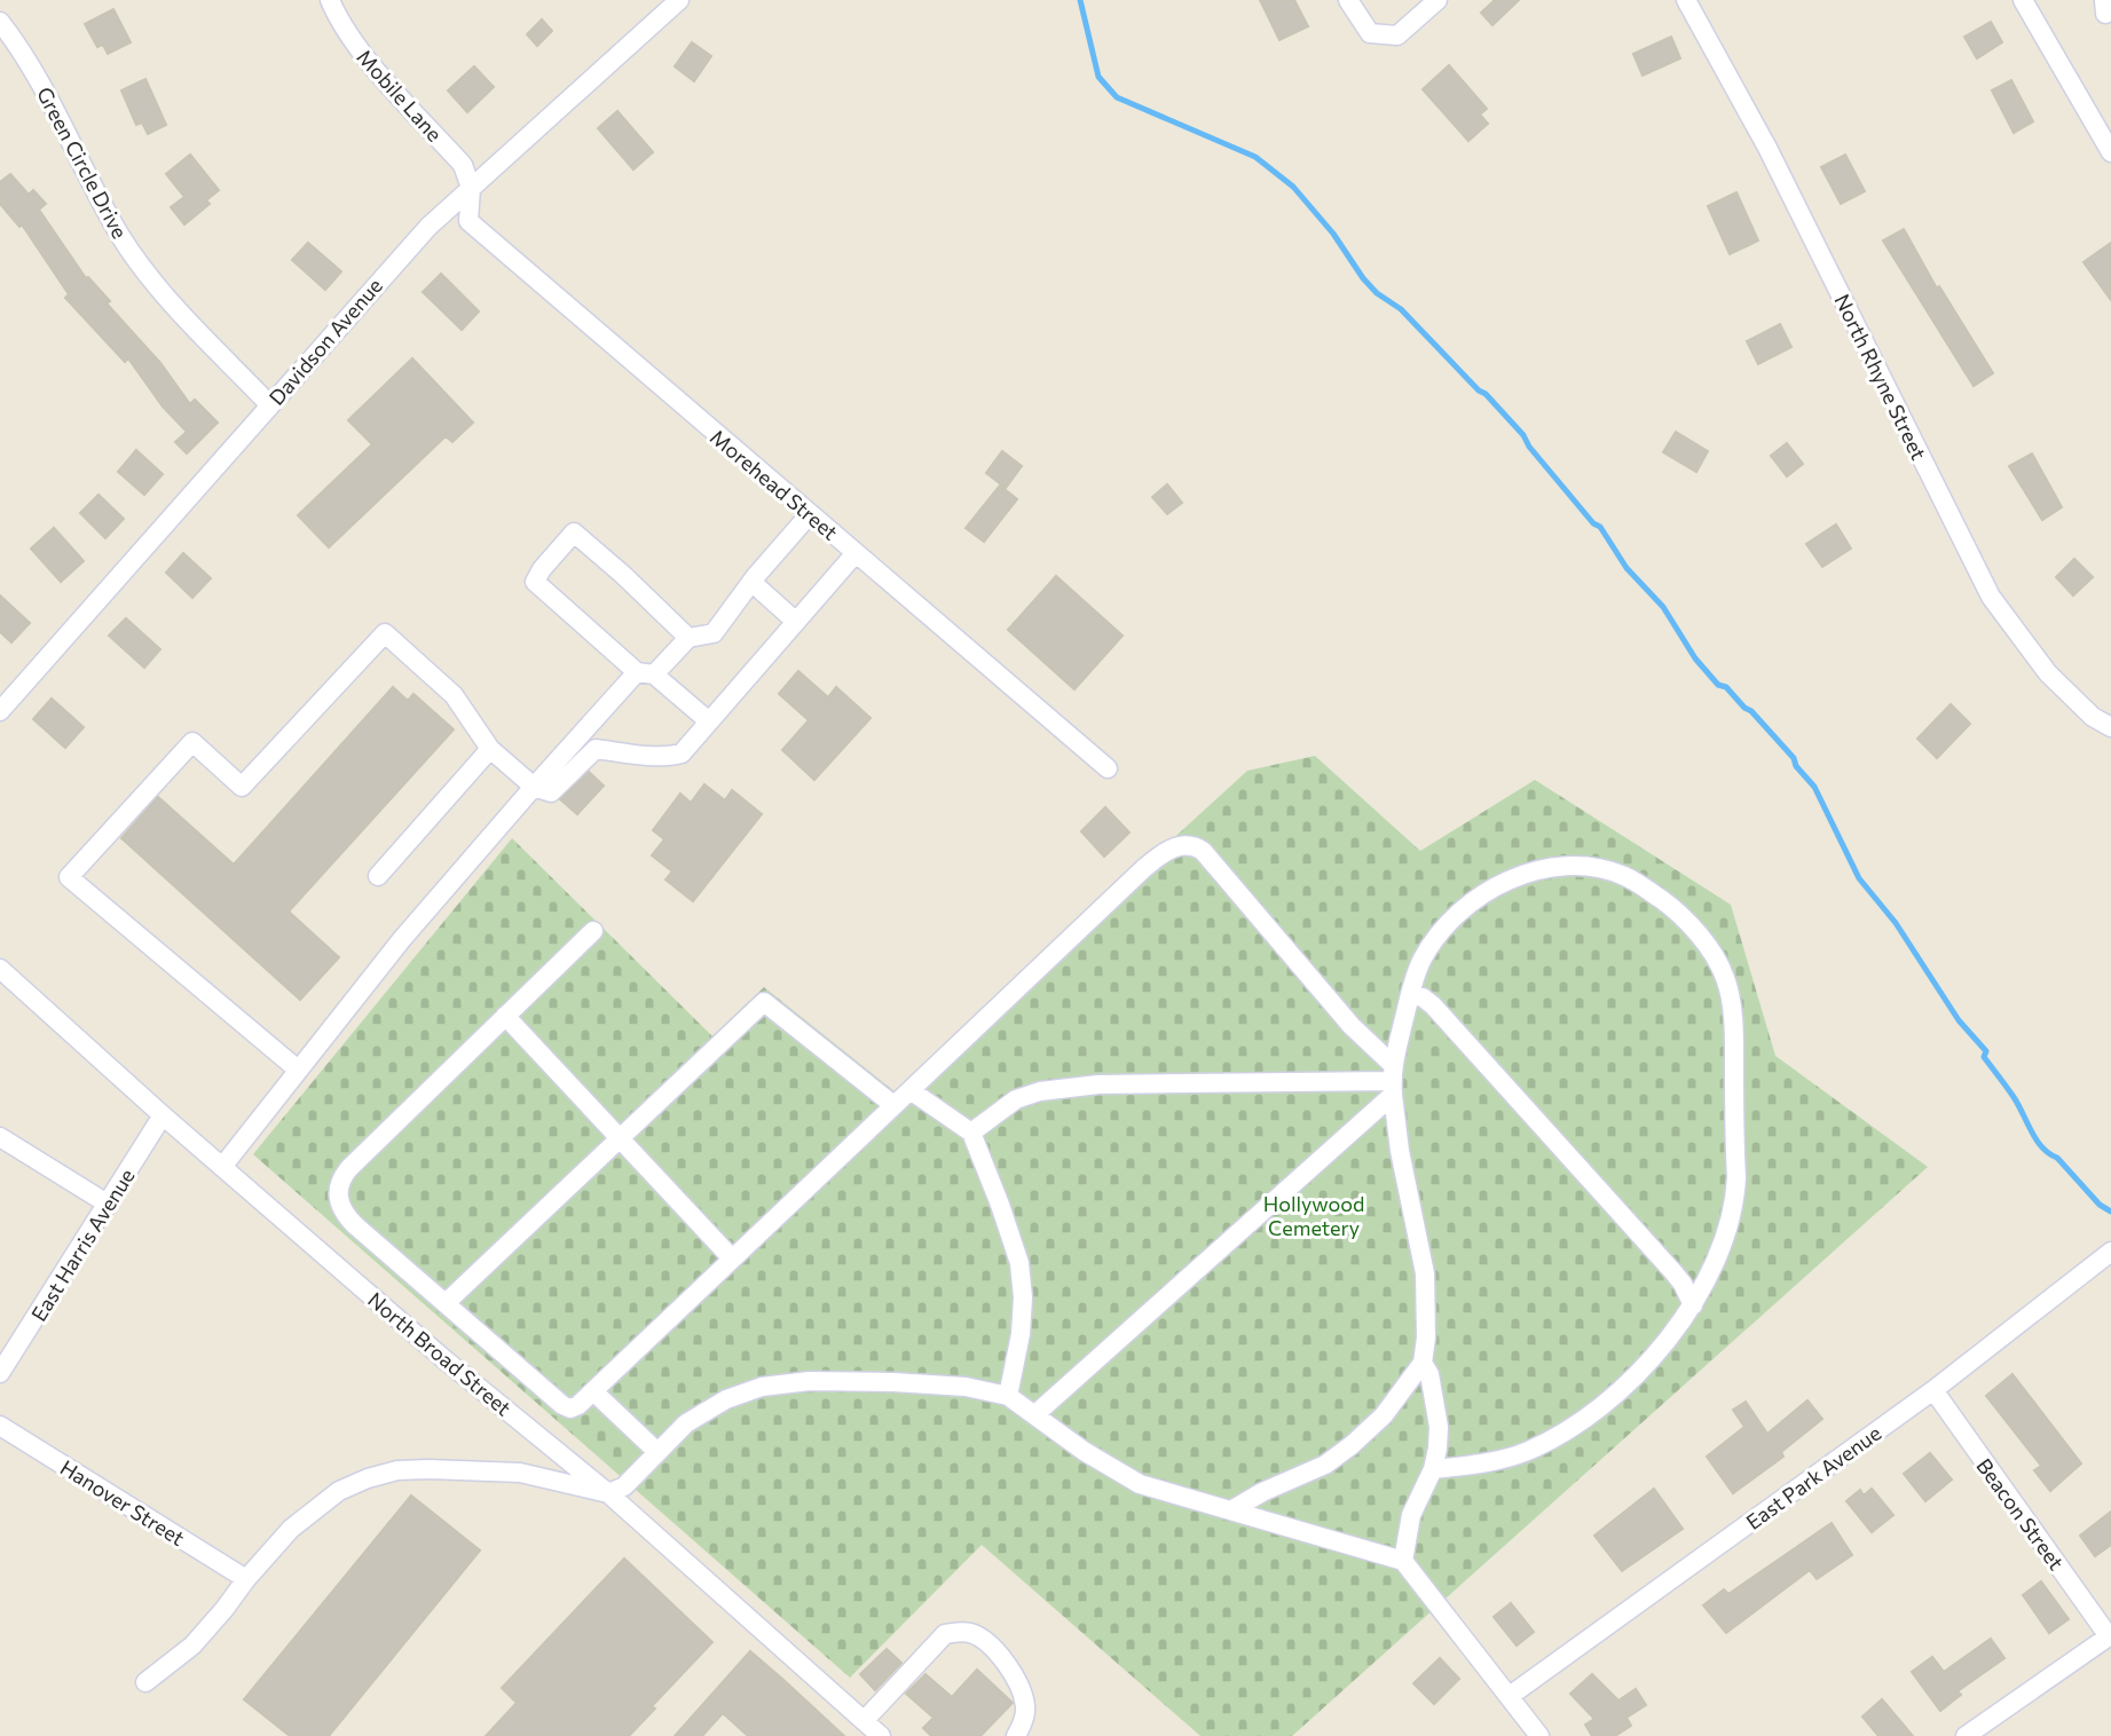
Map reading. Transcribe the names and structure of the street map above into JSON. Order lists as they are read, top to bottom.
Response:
{
  "streets": {
    "street": [
      "Mobile Lane",
      "Green Circle Drive",
      "Davidson Avenue",
      "North Rhyne Street",
      "Morehead Street",
      "East Harris Avenue",
      "North Broad Street",
      "East Park Avenue",
      "Hanover Street",
      "Beacon Street"
    ]
  },
  "crossings": [
    ["Mobile Lane", "Davidson Avenue"],
    ["Mobile Lane", "Morehead Street"],
    ["Green Circle Drive", "Davidson Avenue"],
    ["Davidson Avenue", "Morehead Street"],
    ["East Harris Avenue", "North Broad Street"],
    ["East Park Avenue", "Beacon Street"]
  ],
  "parks": ["Hollywood Cemetery"]
}
